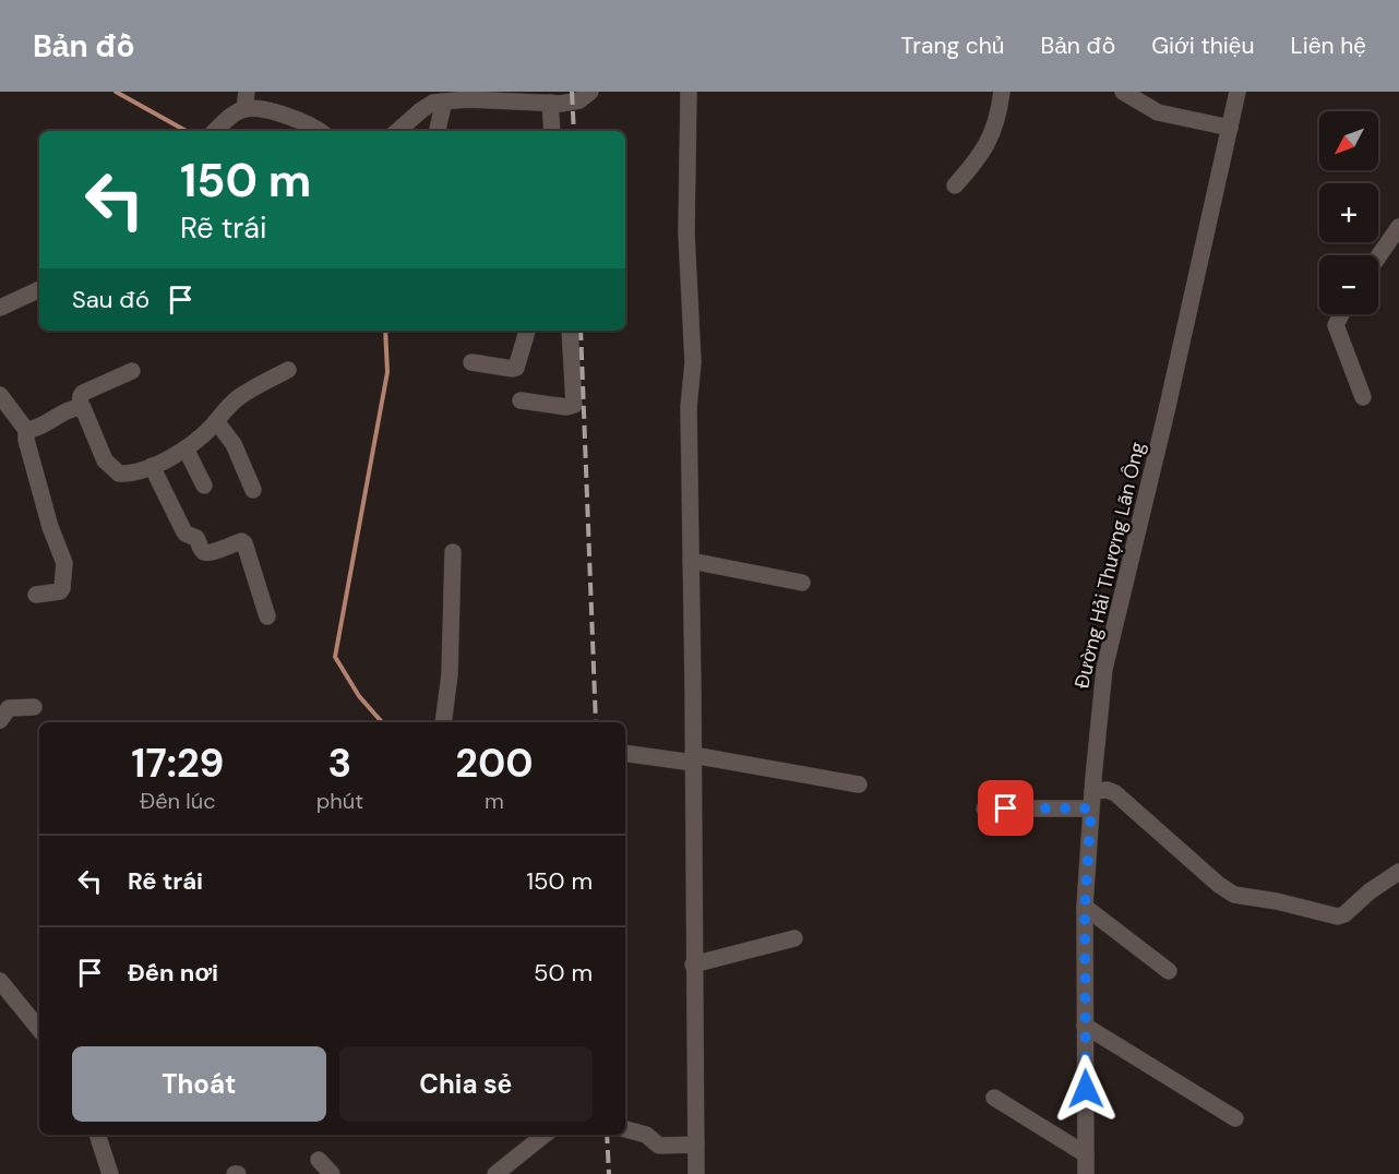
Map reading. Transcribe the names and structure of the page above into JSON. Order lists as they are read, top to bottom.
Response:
{
  "streets": {
    "street": ["Đường Hải Thượng Lãn Ông"]
  },
  "north": "bottom left",
  "page": {
    "header": "Bản đồ",
    "nav": [
      "Trang chủ",
      "Bản đồ",
      "Giới thiệu",
      "Liên hệ"
    ],
    "map_buttons": ["+", "−"],
    "turn": ["150 m", "Rẽ trái"],
    "then": "Sau đó",
    "eta": [
      "17:29",
      "Đến lúc",
      "3",
      "phút",
      "200",
      "m"
    ],
    "list": [
      {
        "name": "Rẽ trái",
        "value": "150 m"
      },
      {
        "name": "Đến nơi",
        "value": "50 m"
      }
    ],
    "buttons": ["Thoát", "Chia sẻ"]
  }
}
